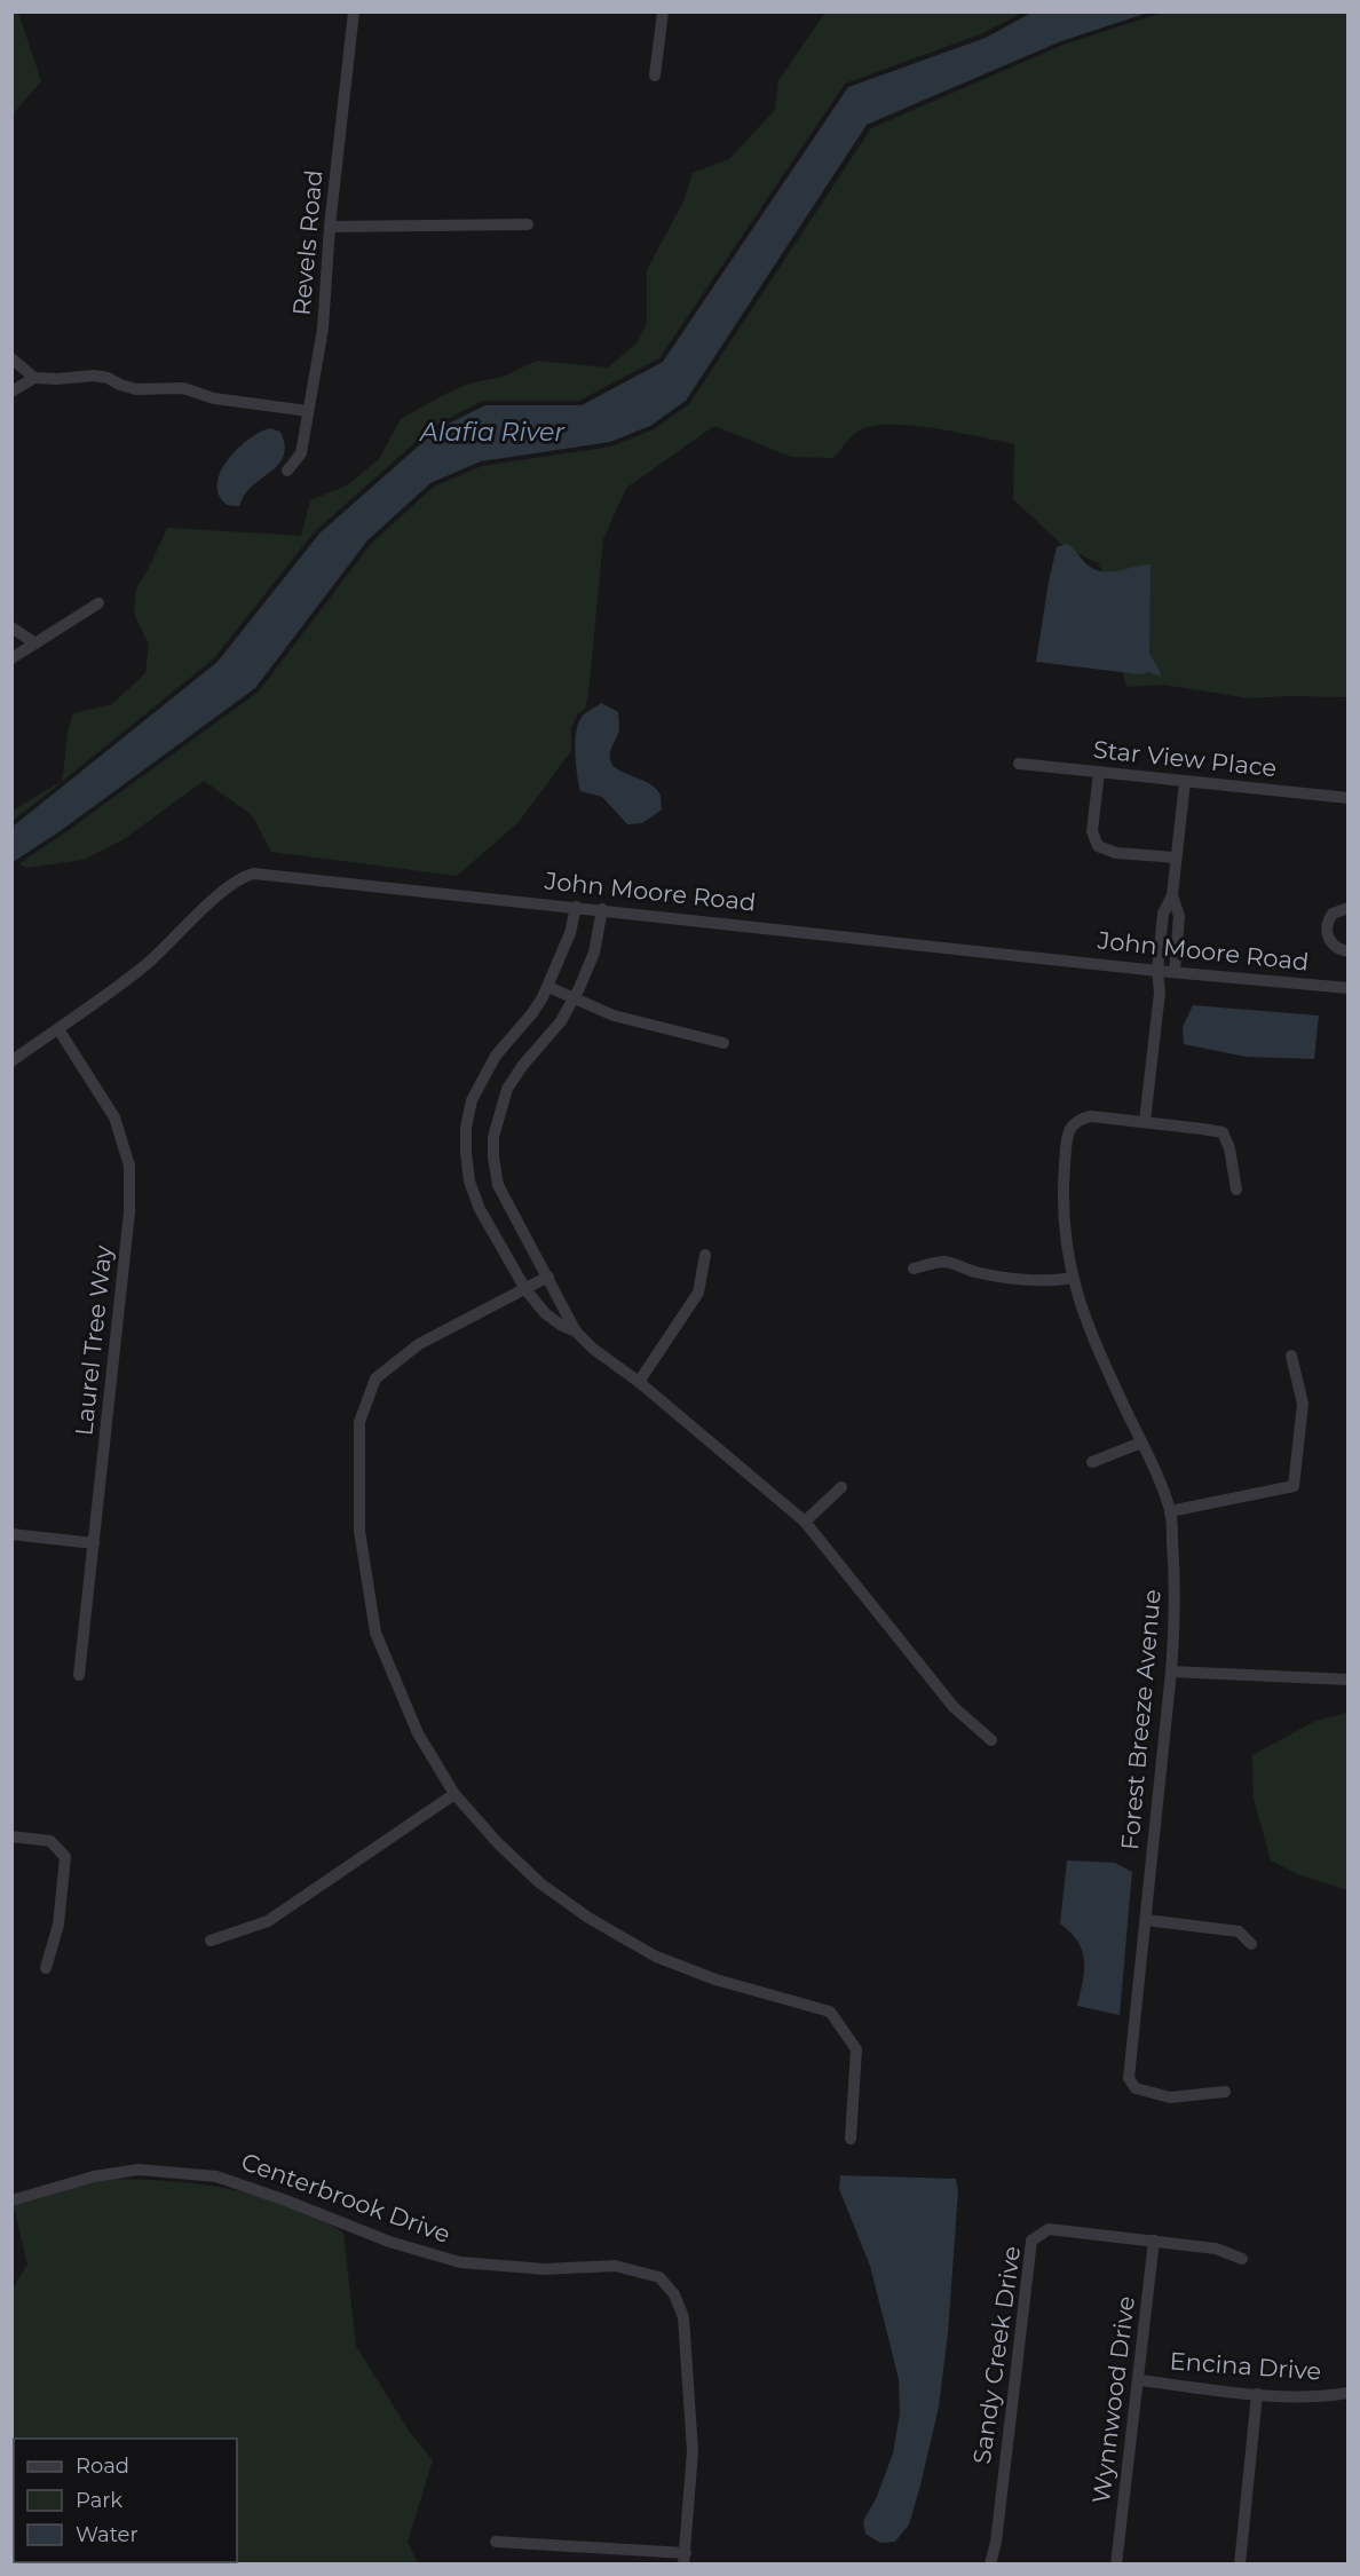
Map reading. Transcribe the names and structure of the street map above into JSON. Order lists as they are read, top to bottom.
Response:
{
  "streets": {
    "street": [
      "Revels Road",
      "Star View Place",
      "John Moore Road",
      "Laurel Tree Way",
      "Forest Breeze Avenue",
      "Centerbrook Drive",
      "Sandy Creek Drive",
      "Encina Drive",
      "Wynnwood Drive"
    ]
  },
  "crossings": [
    ["John Moore Road", "Laurel Tree Way"],
    ["Sandy Creek Drive", "Wynnwood Drive"],
    ["Encina Drive", "Wynnwood Drive"]
  ],
  "water": ["Alafia River"],
  "legend": ["Road", "Park", "Water"]
}
